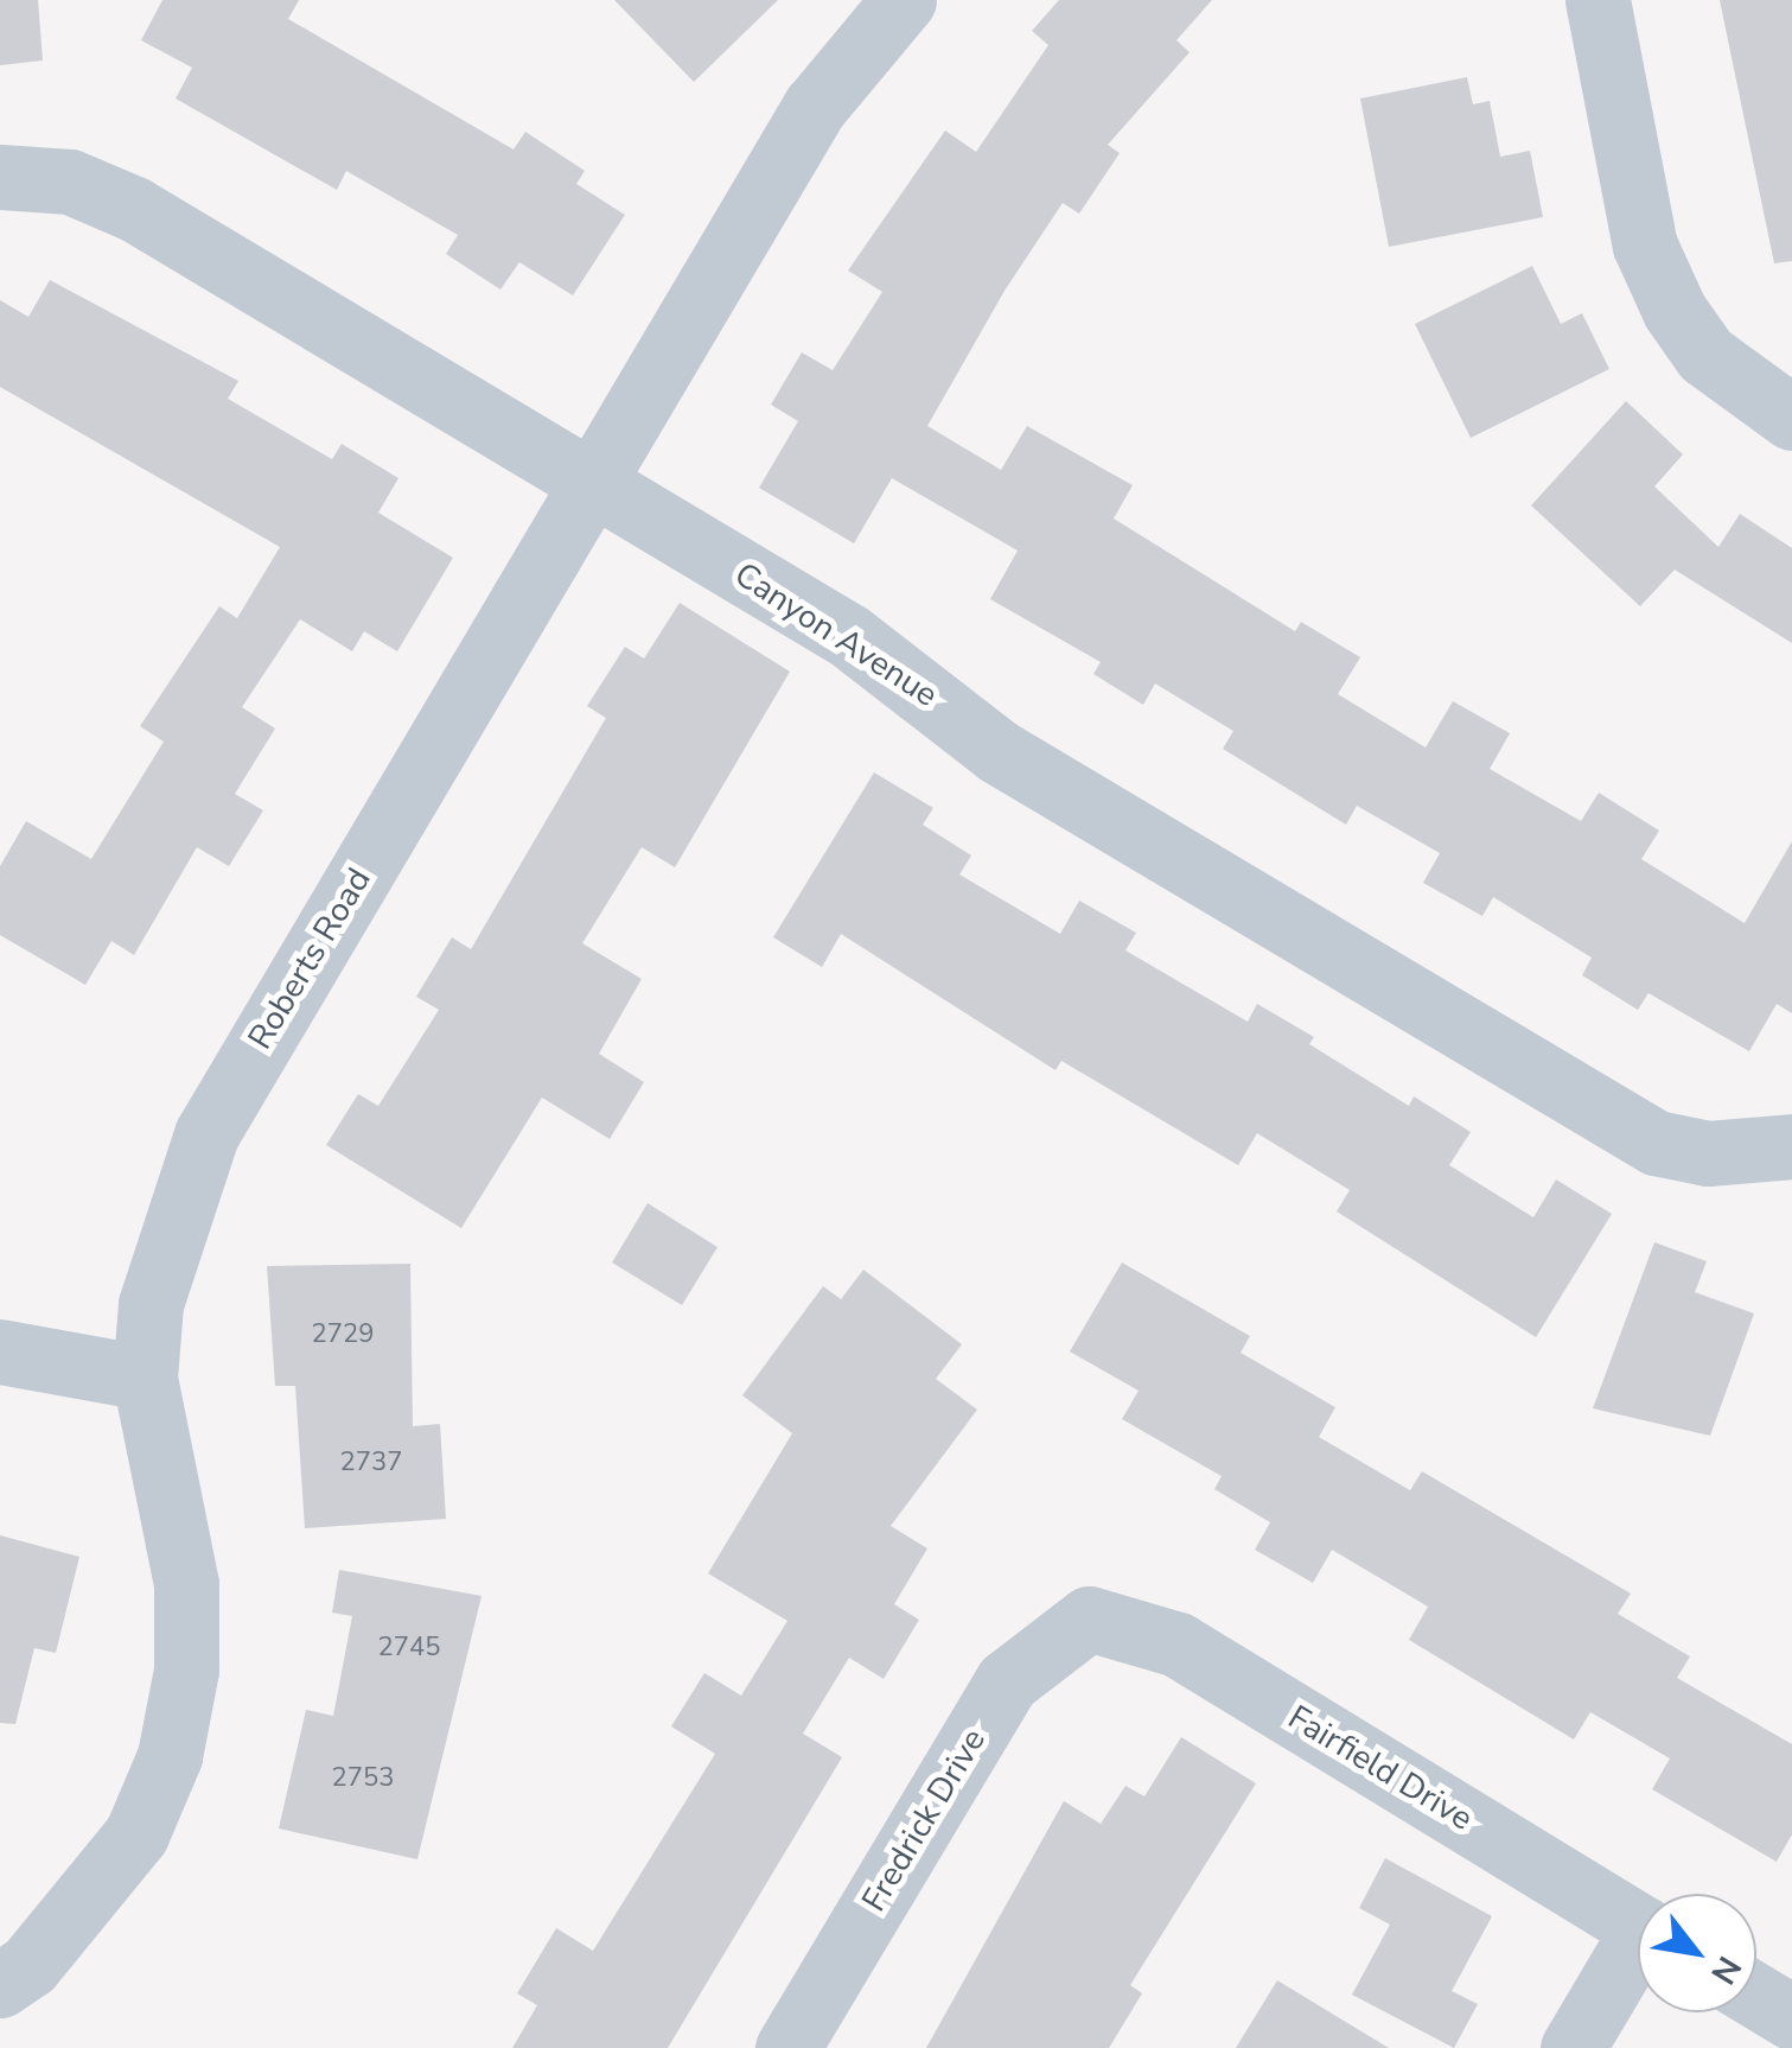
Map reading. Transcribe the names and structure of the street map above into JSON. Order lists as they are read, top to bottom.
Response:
{
  "streets": {
    "street": [
      "Canyon Avenue",
      "Roberts Road",
      "Fairfield Drive",
      "Fredrick Drive"
    ]
  },
  "crossings": [
    ["Canyon Avenue", "Roberts Road"],
    ["Fairfield Drive", "Fredrick Drive"]
  ],
  "house_numbers": [
    "2729",
    "2737",
    "2745",
    "2753"
  ],
  "north": "bottom right"
}
